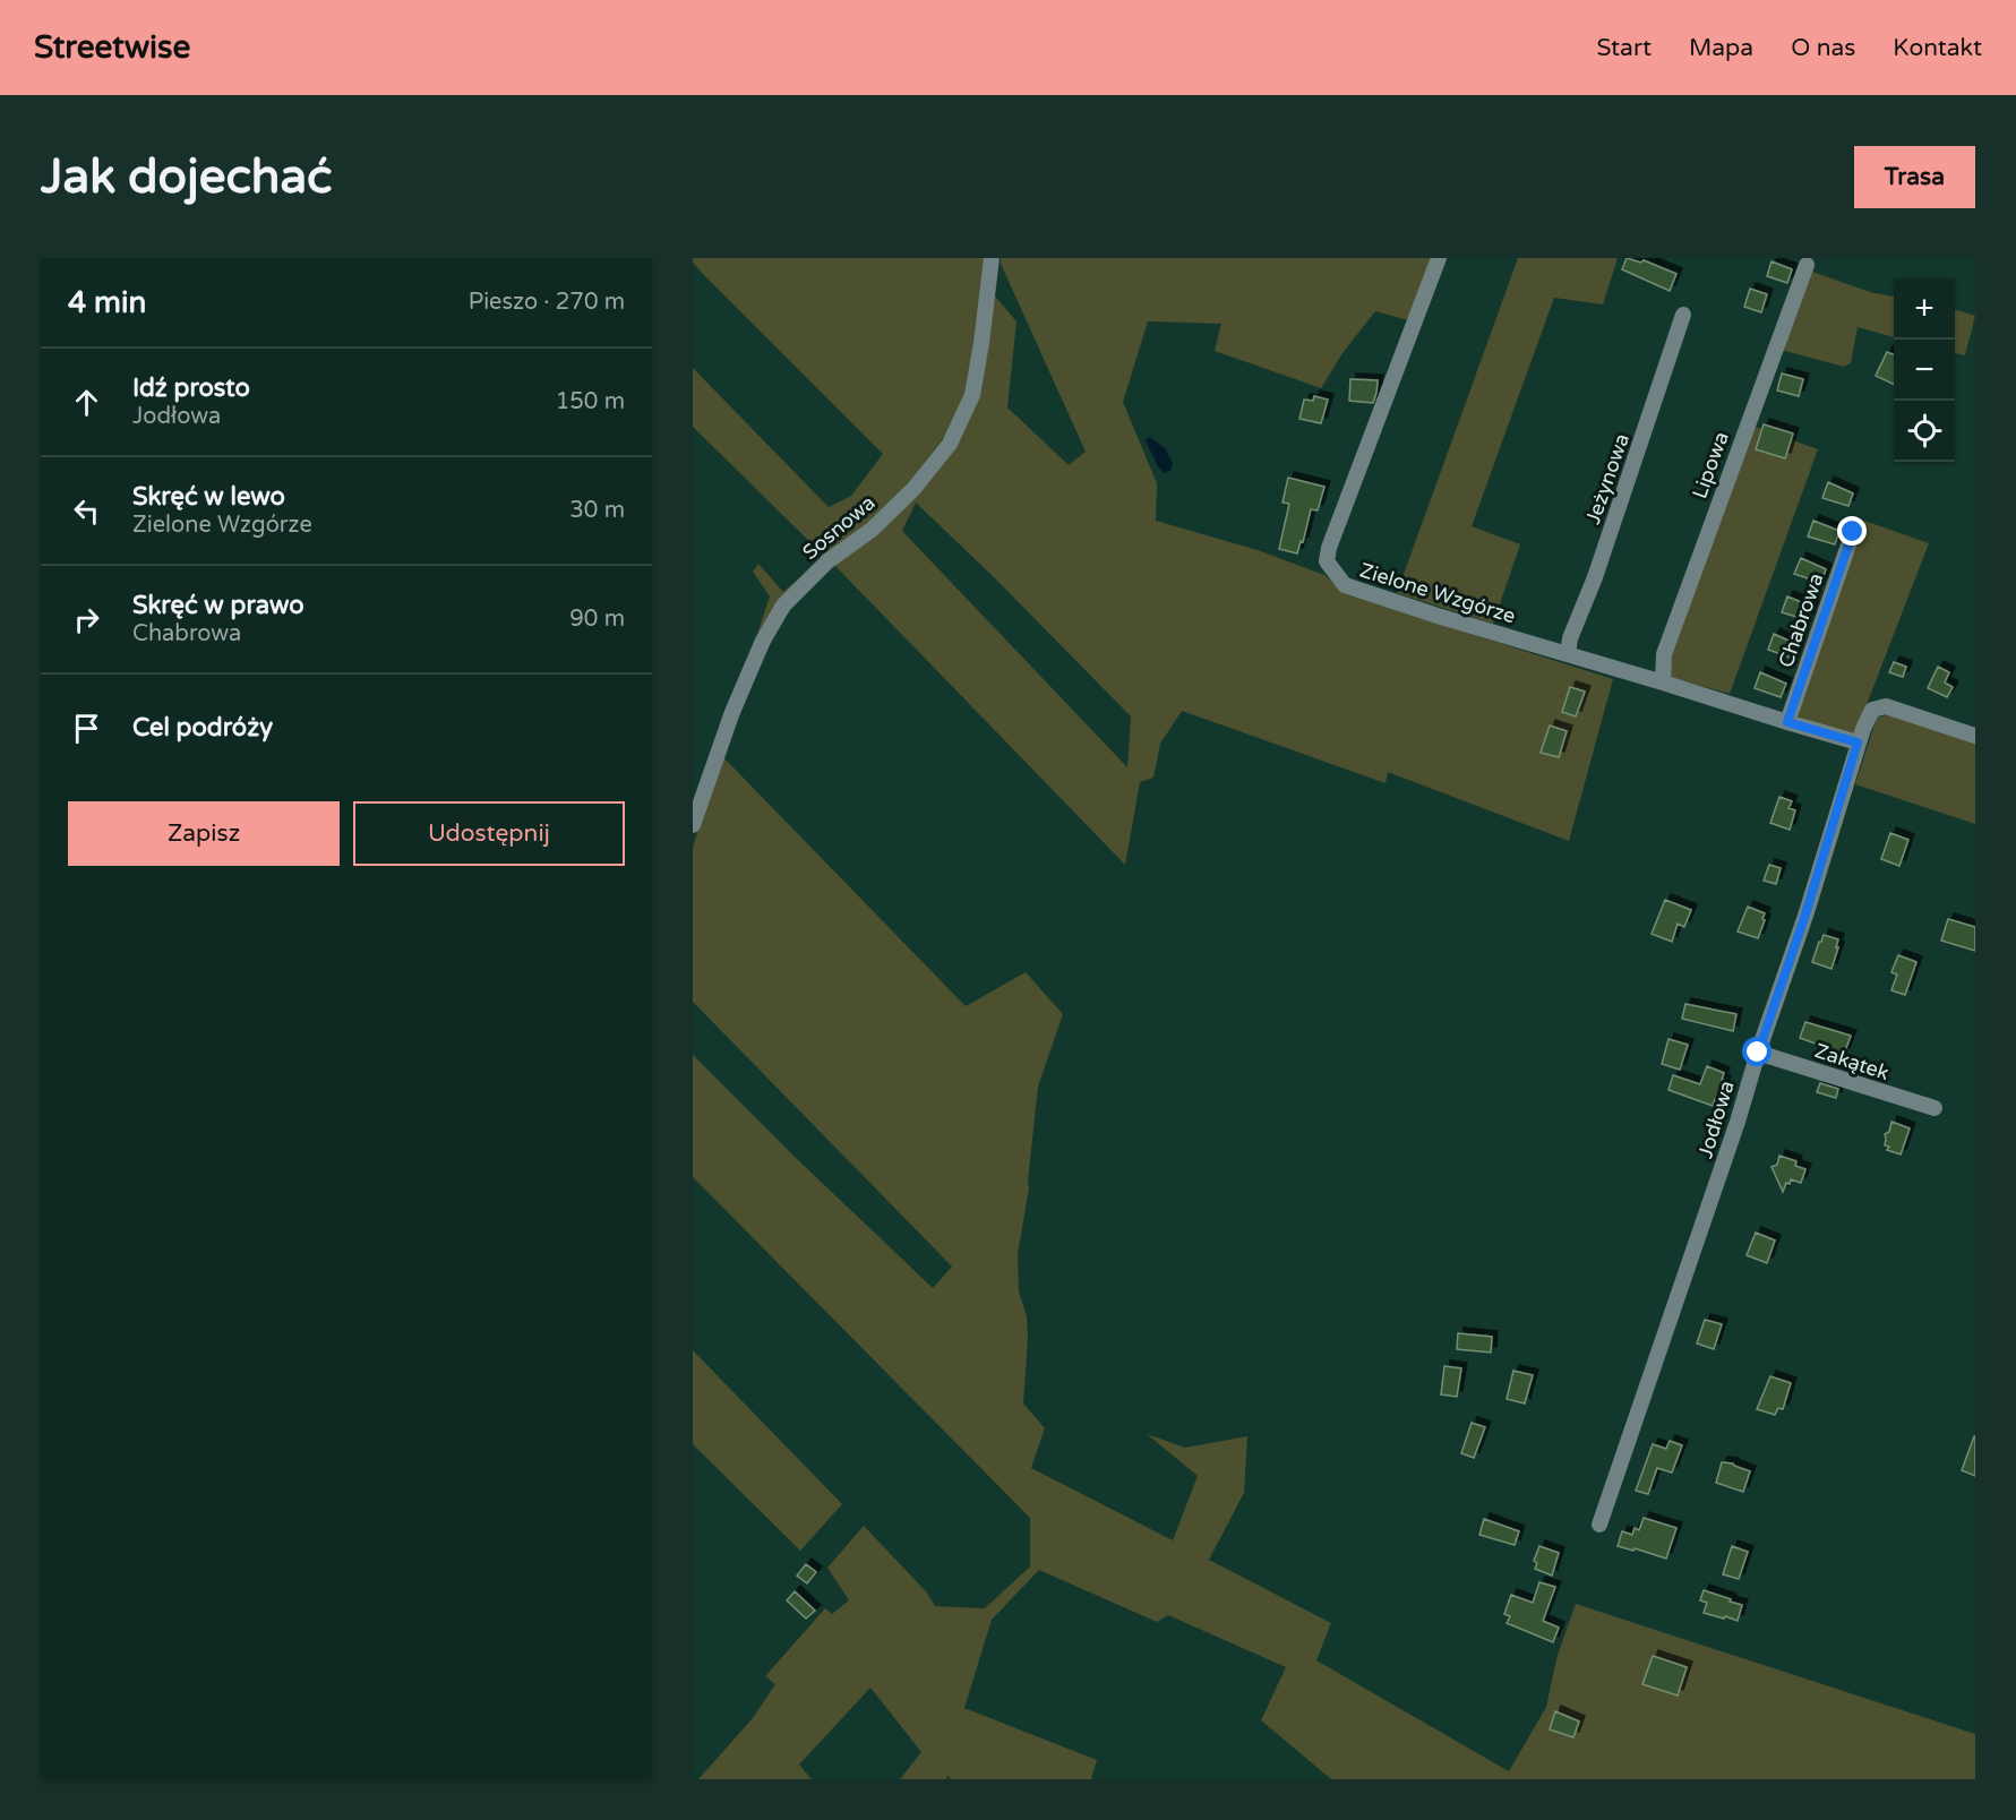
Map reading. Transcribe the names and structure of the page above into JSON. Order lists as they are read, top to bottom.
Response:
{
  "streets": {
    "street": [
      "Lipowa",
      "Jeżynowa",
      "Sosnowa",
      "Zielone Wzgórze",
      "Chabrowa",
      "Zakątek",
      "Jodłowa"
    ]
  },
  "crossings": [
    ["Lipowa", "Zielone Wzgórze"],
    ["Jeżynowa", "Zielone Wzgórze"],
    ["Zielone Wzgórze", "Chabrowa"],
    ["Zielone Wzgórze", "Jodłowa"],
    ["Zakątek", "Jodłowa"]
  ],
  "page": {
    "header": "Streetwise",
    "nav": [
      "Start",
      "Mapa",
      "O nas",
      "Kontakt"
    ],
    "buttons": [
      "Trasa",
      ["Zapisz", "Udostępnij"]
    ],
    "title": "Jak dojechać",
    "heading": ["4 min", "Pieszo · 270 m"],
    "map_buttons": ["+", "−"],
    "list": [
      ["Idź prosto", "Jodłowa", "150 m"],
      ["Skręć w lewo", "Zielone Wzgórze", "30 m"],
      ["Skręć w prawo", "Chabrowa", "90 m"],
      "Cel podróży"
    ]
  }
}
